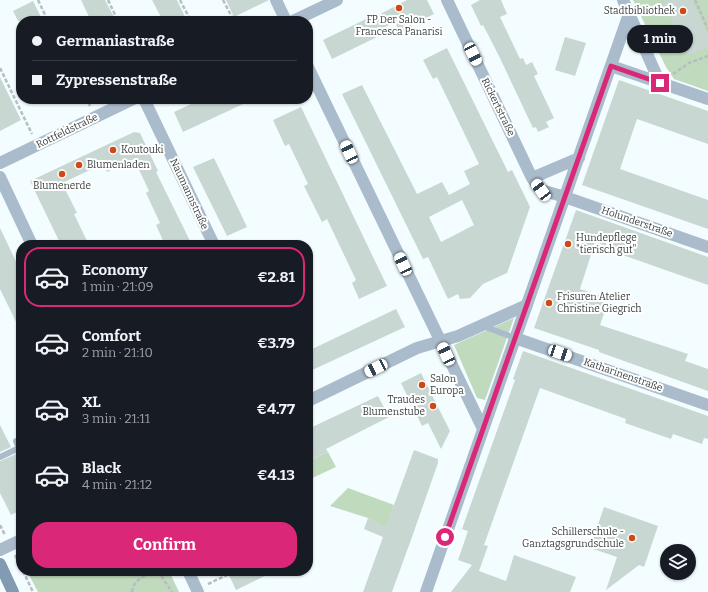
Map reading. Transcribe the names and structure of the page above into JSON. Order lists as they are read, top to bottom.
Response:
{
  "streets": {
    "street": [
      "Rickertstraße",
      "Rottfeldstraße",
      "Naumannstraße",
      "Holunderstraße",
      "Katharinenstraße"
    ]
  },
  "crossings": [
    ["Rickertstraße", "Holunderstraße"]
  ],
  "places": [
    "FP Der Salon - Francesca Panarisi",
    "Stadtbibliothek",
    "Koutouki",
    "Blumenladen",
    "Blumenerde",
    "Hundepflege \"tierisch gut\"",
    "Frisuren Atelier Christine Giegrich",
    "Salon Europa",
    "Traudes Blumenstube",
    "Schillerschule - Ganztagsgrundschule"
  ],
  "page": {
    "banner": ["Germaniastraße", "Zypressenstraße"],
    "bubble": "1 min",
    "list": [
      {
        "name": "Economy",
        "note": "1 min · 21:09",
        "value": "€2.81"
      },
      {
        "name": "Comfort",
        "note": "2 min · 21:10",
        "value": "€3.79"
      },
      {
        "name": "XL",
        "note": "3 min · 21:11",
        "value": "€4.77"
      },
      {
        "name": "Black",
        "note": "4 min · 21:12",
        "value": "€4.13"
      }
    ],
    "buttons": "Confirm"
  }
}
